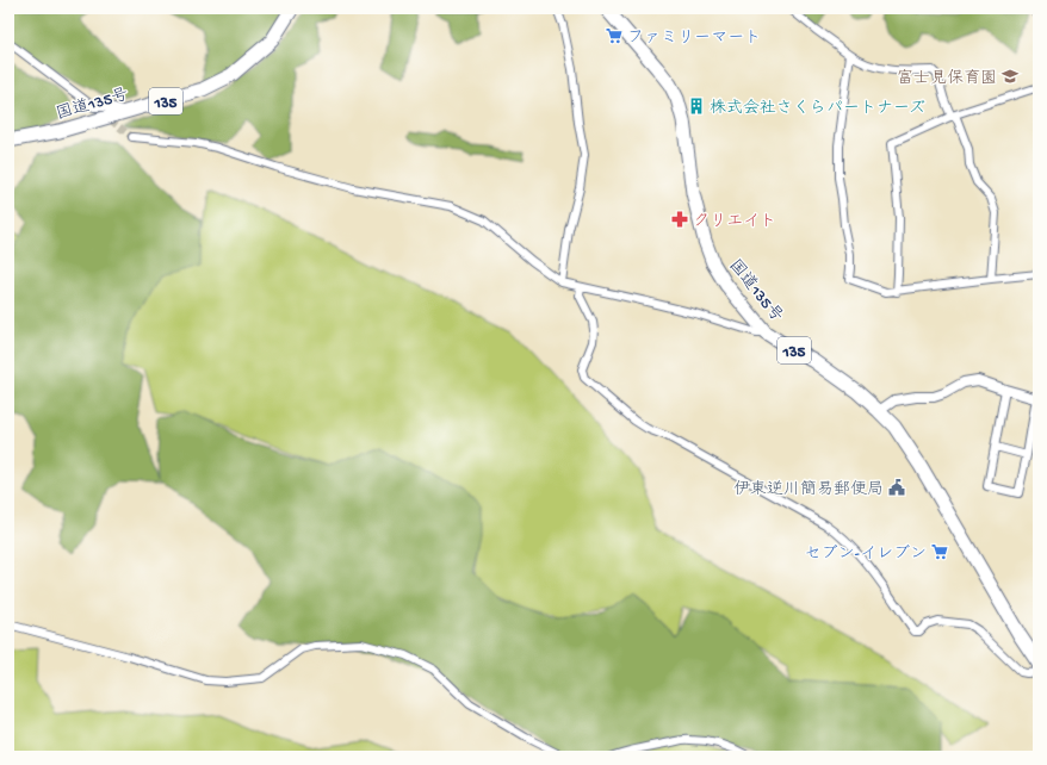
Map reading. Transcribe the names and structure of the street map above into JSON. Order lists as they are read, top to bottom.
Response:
{
  "streets": {
    "highway": ["135", "国道135号"]
  },
  "places": {
    "supermarket": ["ファミリーマート", "セブン-イレブン"],
    "school or university": ["富士見保育園"],
    "building": ["株式会社さくらパートナーズ"],
    "pharmacy": ["クリエイト"],
    "public building": ["伊東逆川簡易郵便局"]
  }
}
